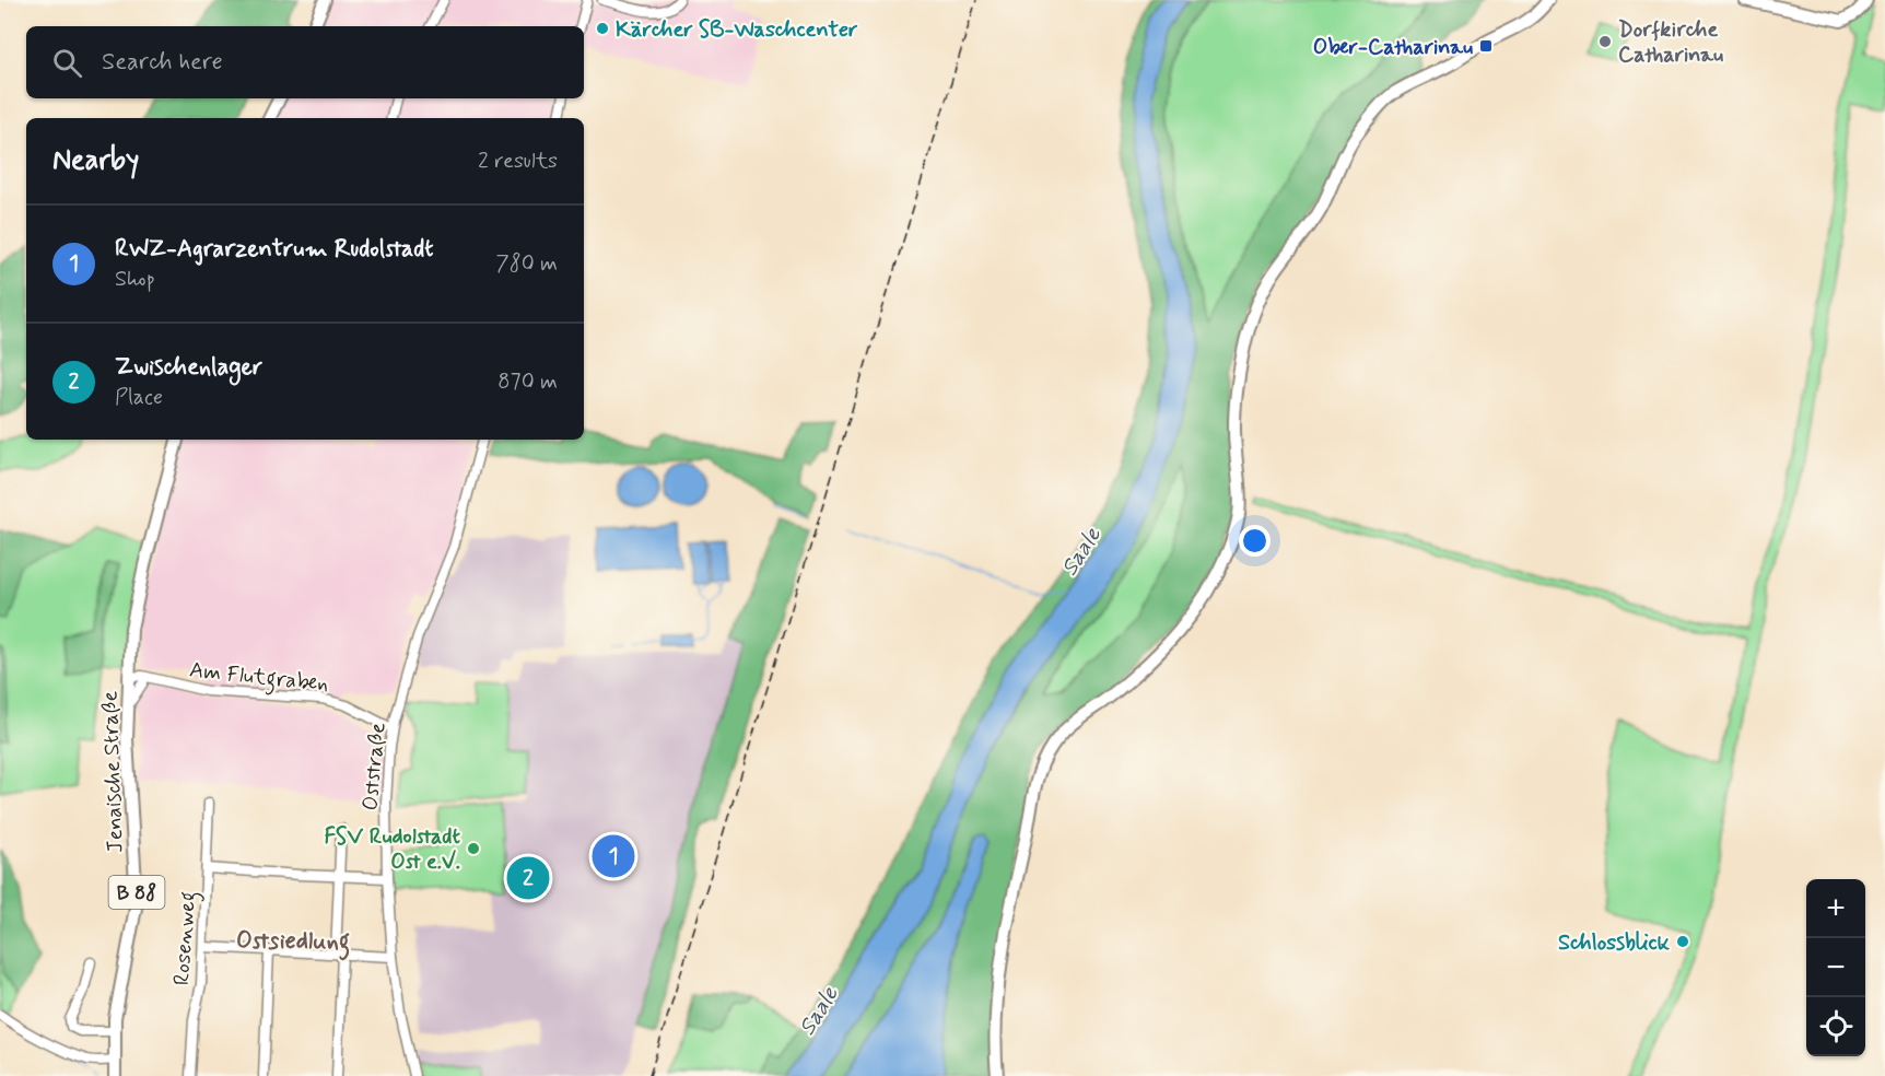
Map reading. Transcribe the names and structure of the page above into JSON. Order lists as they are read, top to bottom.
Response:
{
  "streets": {
    "main road": ["Jenaische Straße", "B 88"],
    "street": ["Am Flutgraben", "Oststraße", "Rosenweg"]
  },
  "crossings": [
    ["Am Flutgraben", "Oststraße"],
    ["Am Flutgraben", "Jenaische Straße"]
  ],
  "districts": ["Ostsiedlung"],
  "water": ["Saale"],
  "places": {
    "other": [
      "Kärcher SB-Waschcenter",
      "Dorfkirche Catharinau",
      "FSV Rudolstadt Ost e.V.",
      "Schlossblick"
    ],
    "transit": ["Ober-Catharinau"]
  },
  "page": {
    "search": "Search here",
    "heading": ["Nearby", "2 results"],
    "list": [
      {
        "mark": "1",
        "name": "RWZ-Agrarzentrum Rudolstadt",
        "note": "Shop",
        "value": "780 m"
      },
      {
        "mark": "2",
        "name": "Zwischenlager",
        "note": "Place",
        "value": "870 m"
      }
    ],
    "pins": ["1", "2"],
    "map_buttons": ["+", "−"]
  }
}
